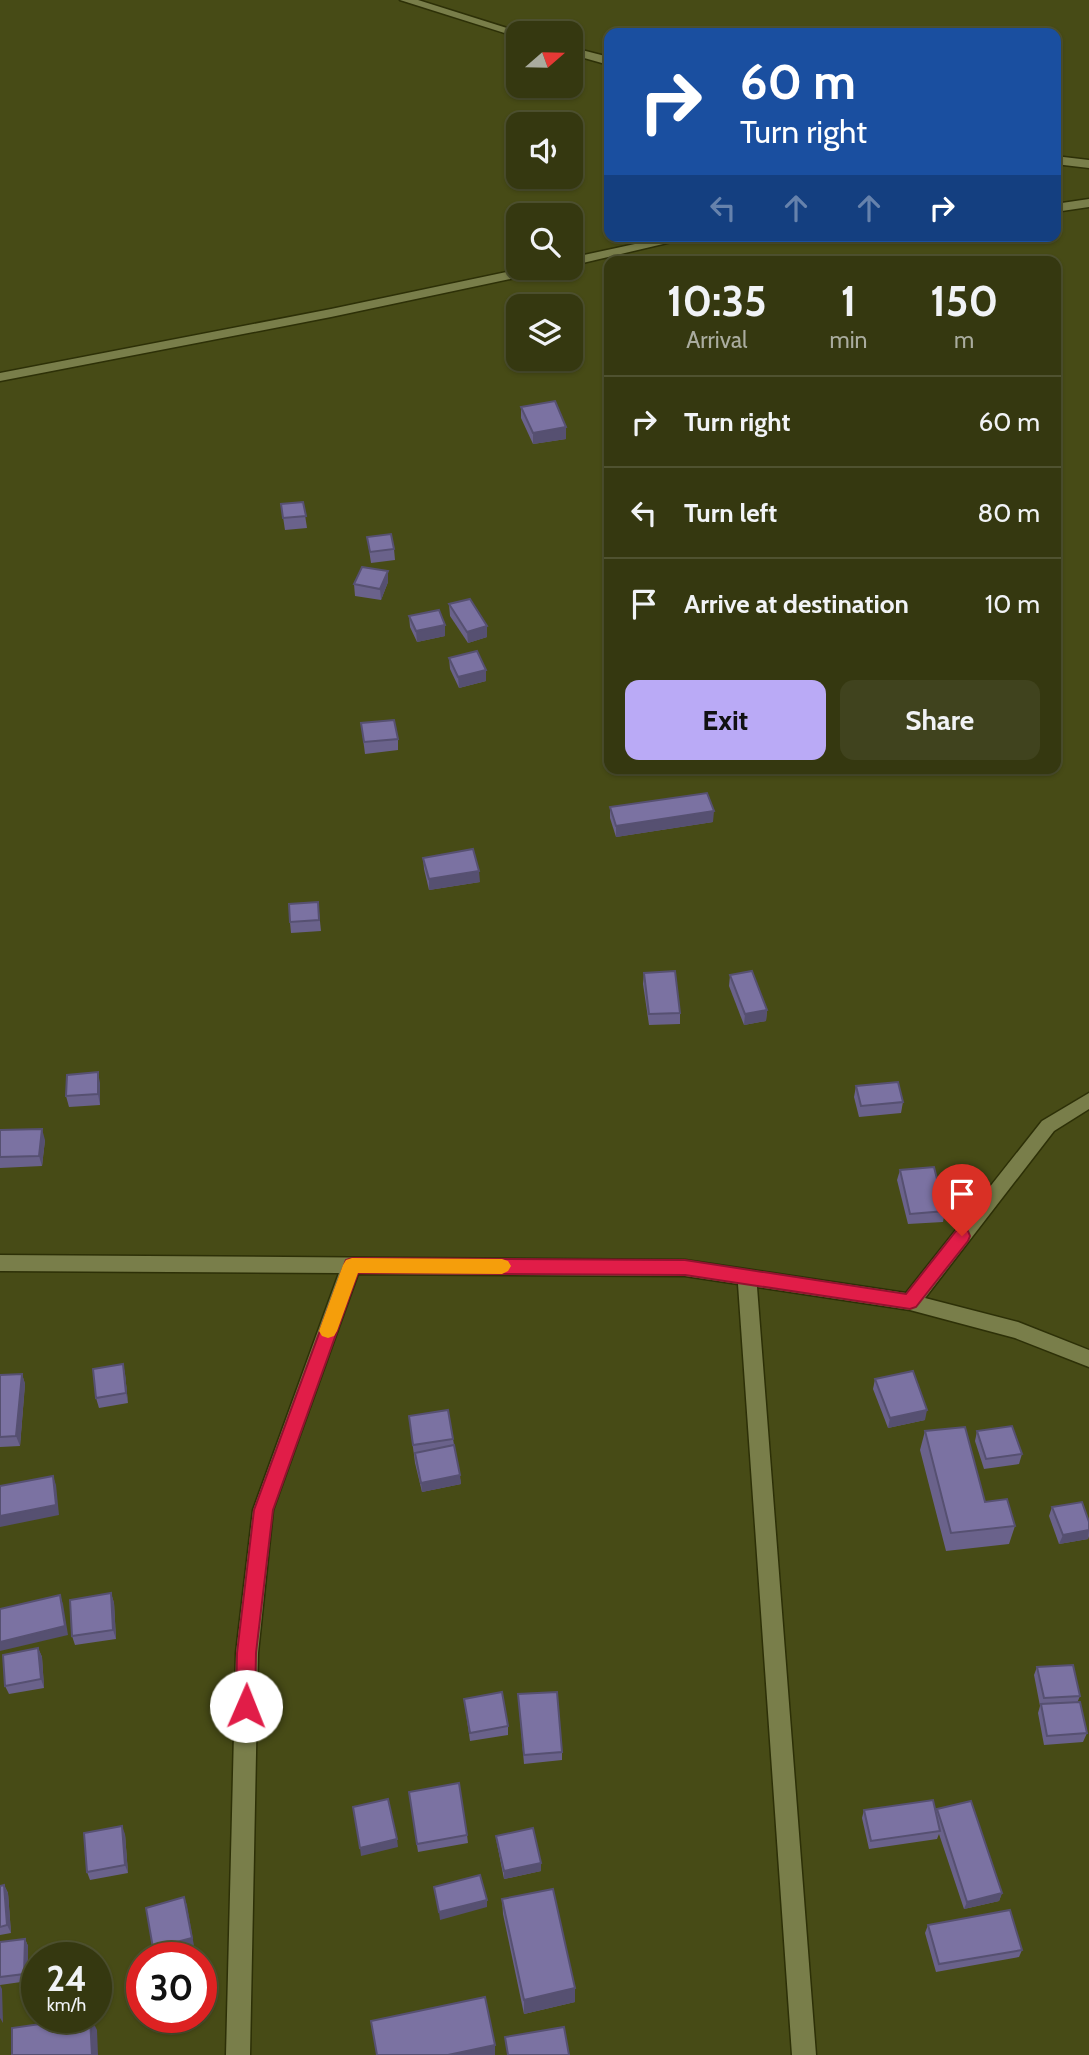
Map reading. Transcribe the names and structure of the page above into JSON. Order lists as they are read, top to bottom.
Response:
{
  "north": "right",
  "page": {
    "turn": ["60 m", "Turn right"],
    "eta": [
      "10:35",
      "Arrival",
      "1",
      "min",
      "150",
      "m"
    ],
    "list": [
      {
        "name": "Turn right",
        "value": "60 m"
      },
      {
        "name": "Turn left",
        "value": "80 m"
      },
      {
        "name": "Arrive at destination",
        "value": "10 m"
      }
    ],
    "buttons": ["Exit", "Share"],
    "speed": "24 km/h",
    "limit": "30"
  }
}
